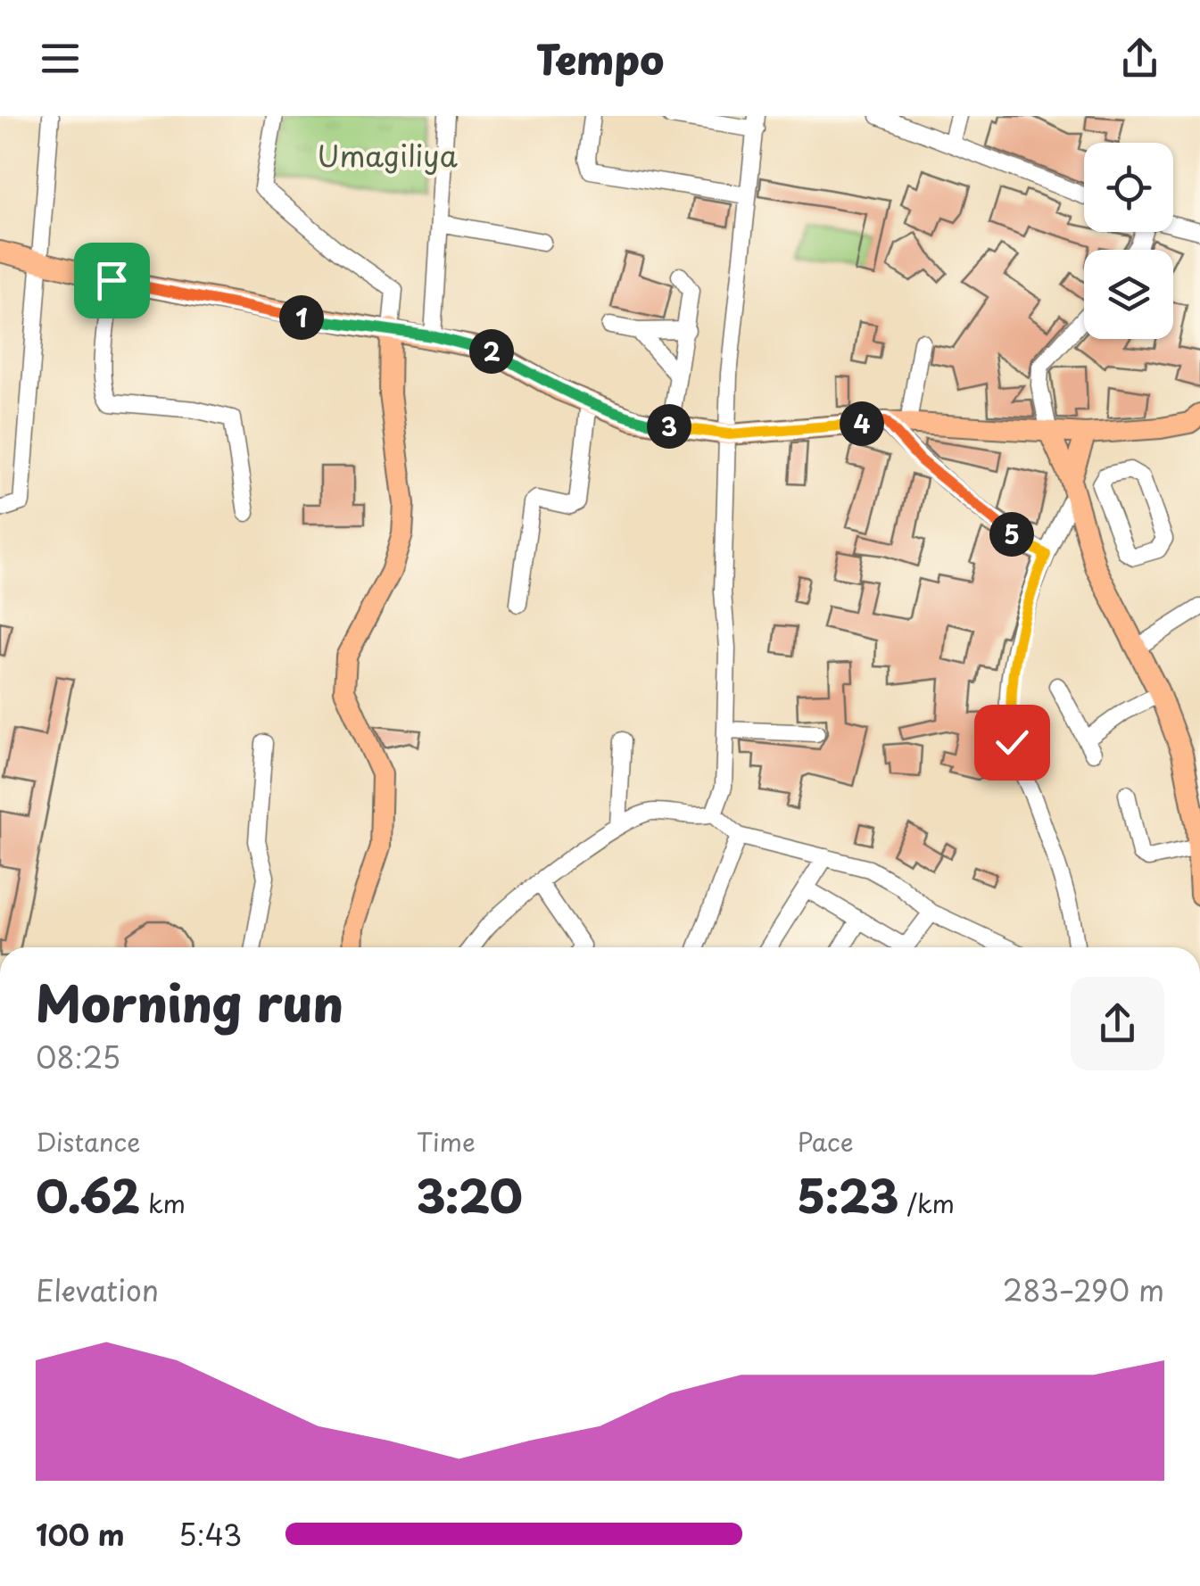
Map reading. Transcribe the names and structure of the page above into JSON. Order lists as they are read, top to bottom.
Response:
{
  "parks": ["Umagiliya"],
  "page": {
    "header": "Tempo",
    "pins": [
      "1",
      "2",
      "4",
      "3",
      "5"
    ],
    "heading": ["Morning run", "08:25"],
    "stats": [
      ["Distance", "0.62 km"],
      ["Time", "3:20"],
      ["Pace", "5:23 /km"]
    ],
    "chart": ["Elevation", "283–290 m"],
    "list": [
      {
        "name": "100 m",
        "note": "5:43"
      }
    ]
  }
}
